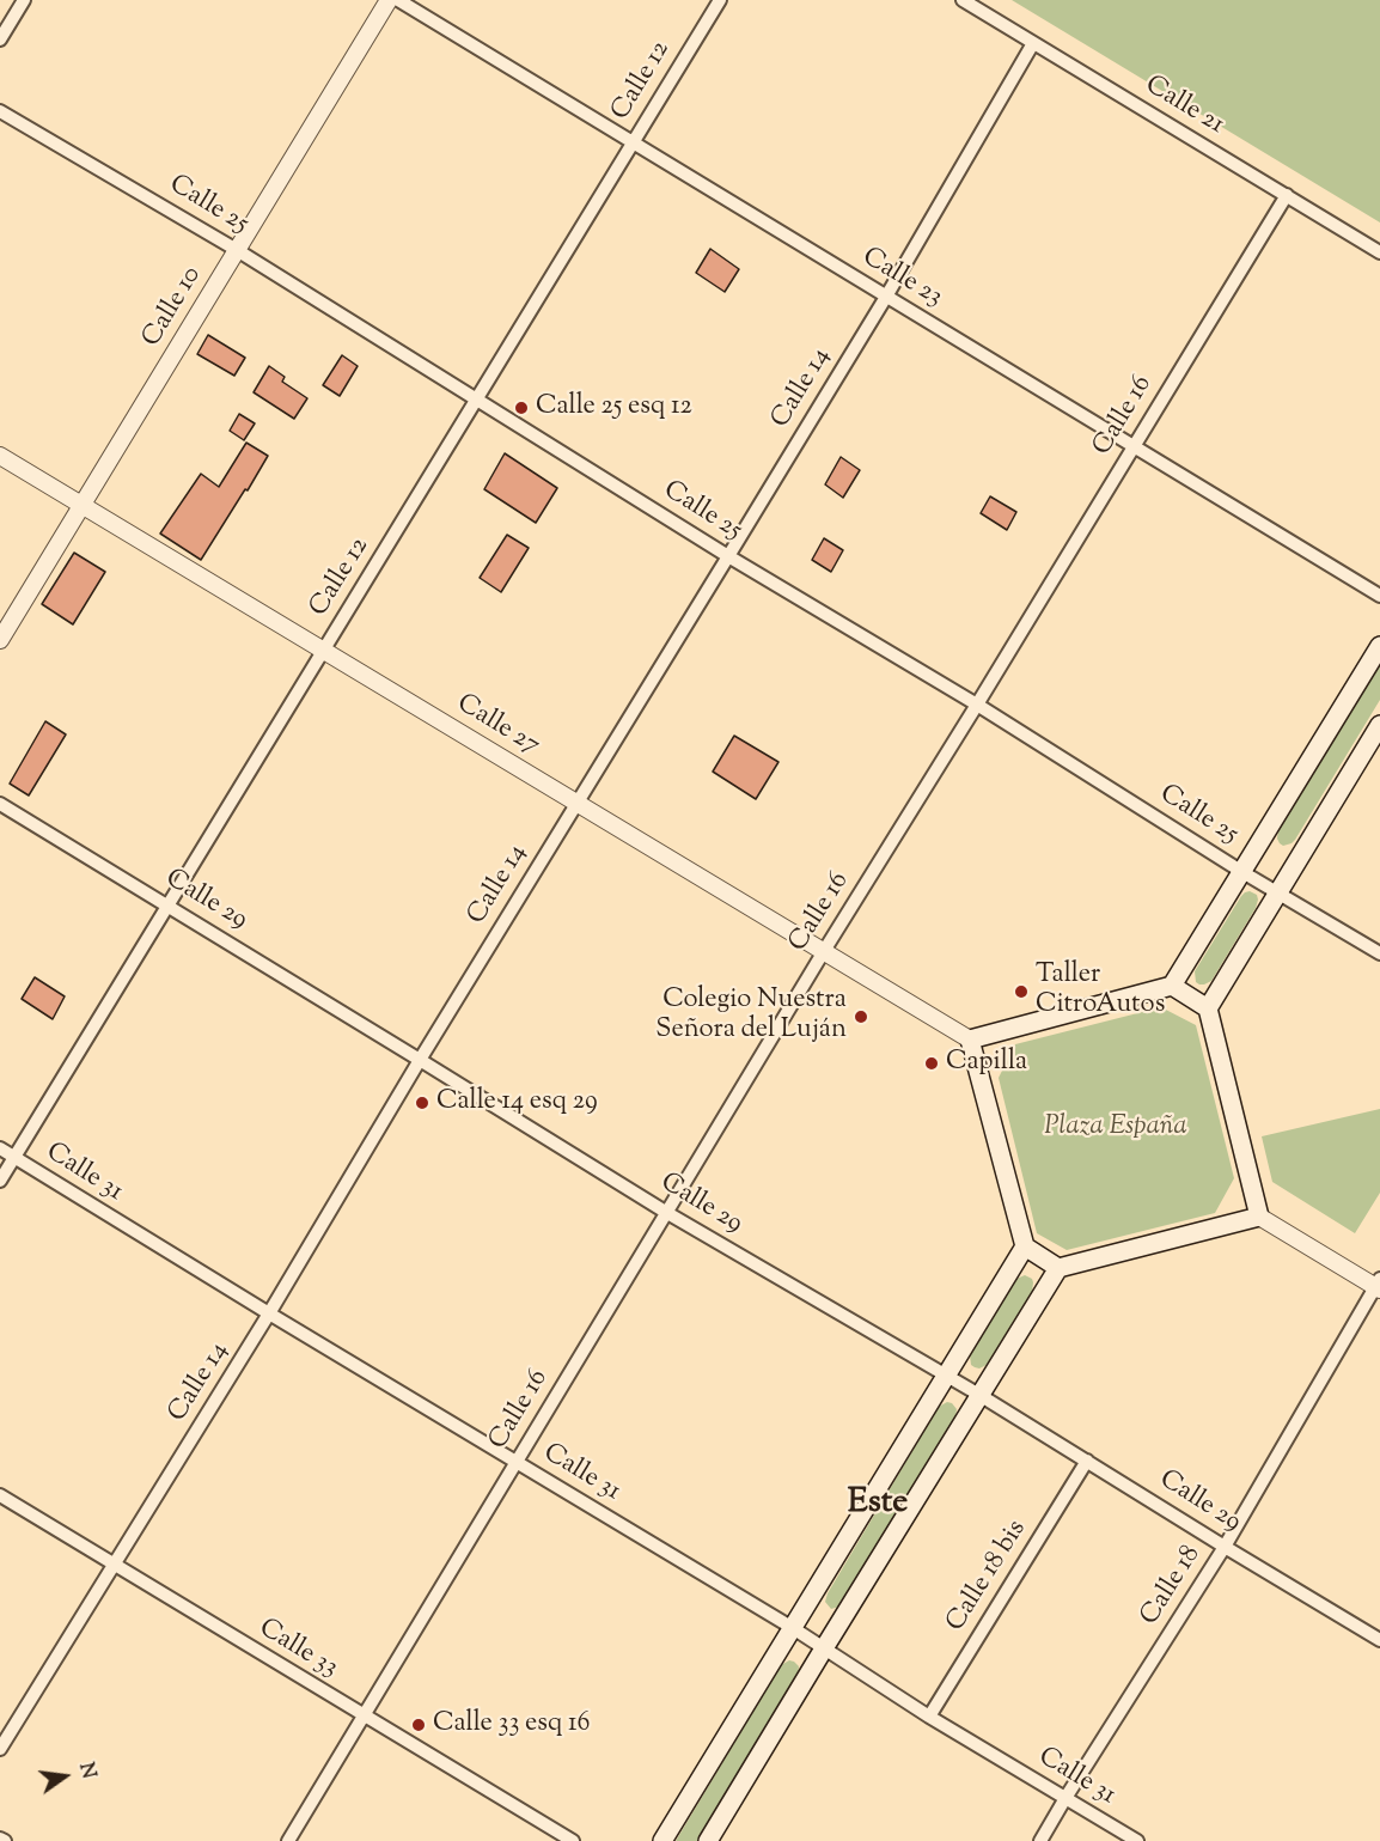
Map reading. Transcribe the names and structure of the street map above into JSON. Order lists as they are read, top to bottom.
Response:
{
  "streets": {
    "street": [
      "Calle 12",
      "Calle 21",
      "Calle 25",
      "Calle 23",
      "Calle 10",
      "Calle 14",
      "Calle 16",
      "Calle 27",
      "Calle 29",
      "Calle 31",
      "Calle 18 bis",
      "Calle 18",
      "Calle 33"
    ]
  },
  "crossings": [
    ["Calle 12", "Calle 25"],
    ["Calle 12", "Calle 23"],
    ["Calle 12", "Calle 27"],
    ["Calle 12", "Calle 29"],
    ["Calle 12", "Calle 31"],
    ["Calle 21", "Calle 14"],
    ["Calle 21", "Calle 16"],
    ["Calle 25", "Calle 10"],
    ["Calle 25", "Calle 14"],
    ["Calle 25", "Calle 16"],
    ["Calle 23", "Calle 14"],
    ["Calle 23", "Calle 16"],
    ["Calle 10", "Calle 27"],
    ["Calle 14", "Calle 27"],
    ["Calle 14", "Calle 29"],
    ["Calle 14", "Calle 31"],
    ["Calle 14", "Calle 33"],
    ["Calle 16", "Calle 27"],
    ["Calle 16", "Calle 29"],
    ["Calle 16", "Calle 31"],
    ["Calle 16", "Calle 33"],
    ["Calle 29", "Calle 18 bis"],
    ["Calle 29", "Calle 18"],
    ["Calle 31", "Calle 18 bis"],
    ["Calle 31", "Calle 18"]
  ],
  "districts": ["Este"],
  "parks": ["Plaza España"],
  "places": [
    "Calle 25 esq 12",
    "Taller CitroAutos",
    "Colegio Nuestra Señora del Luján",
    "Capilla",
    "Calle 14 esq 29",
    "Calle 33 esq 16"
  ],
  "north": "right"
}
